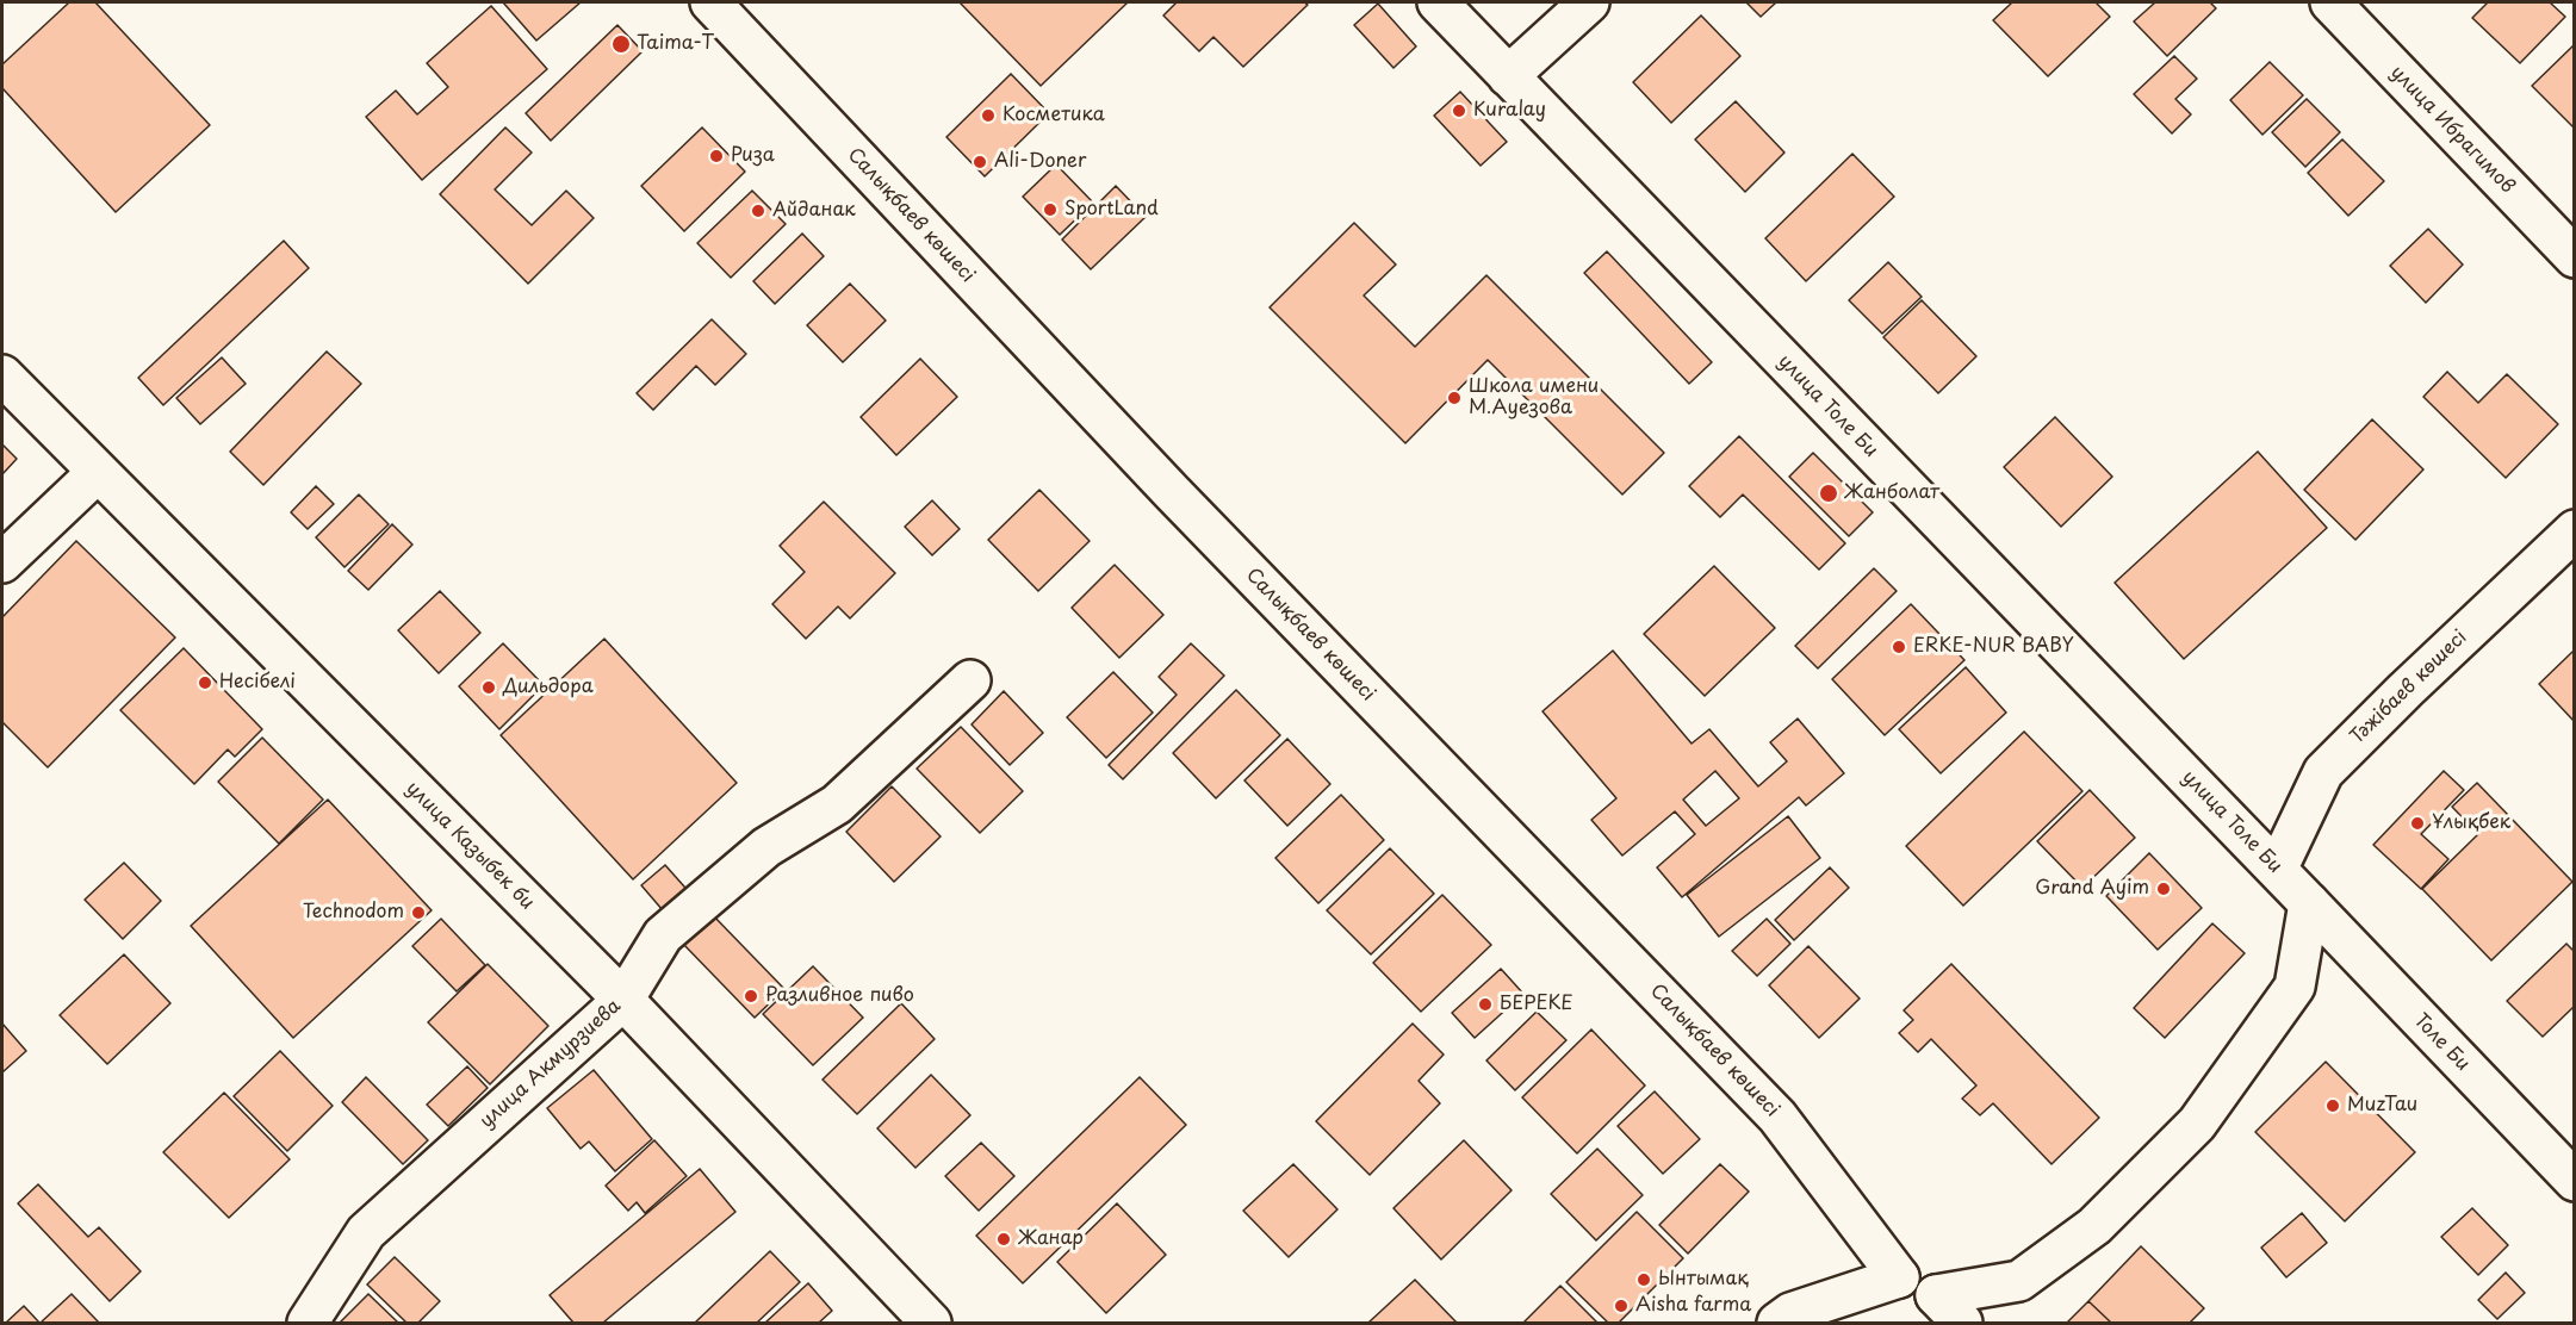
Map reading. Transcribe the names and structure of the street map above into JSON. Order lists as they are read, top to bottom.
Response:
{
  "streets": {
    "street": [
      "улица Ибрагимов",
      "Салықбаев көшесі",
      "улица Толе Би",
      "Тәжібаев көшесі",
      "улица Казыбек би",
      "Толе Би",
      "улица Акмурзиева"
    ]
  },
  "crossings": [
    ["улица Толе Би", "Тәжібаев көшесі"],
    ["улица Толе Би", "Толе Би"],
    ["улица Казыбек би", "улица Акмурзиева"]
  ],
  "places": [
    "Taima-T",
    "Kuralay",
    "Косметика",
    "Риза",
    "Ali-Doner",
    "SportLand",
    "Айданак",
    "Школа имени М.Ауезова",
    "Жанболат",
    "ERKE-NUR BABY",
    "Несібелі",
    "Дильдора",
    "Ұлықбек",
    "Grand Ayim",
    "Technodom",
    "Разливное пиво",
    "БЕРЕКЕ",
    "MuzTau",
    "Жанар",
    "Ынтымақ",
    "Aisha farma"
  ]
}
